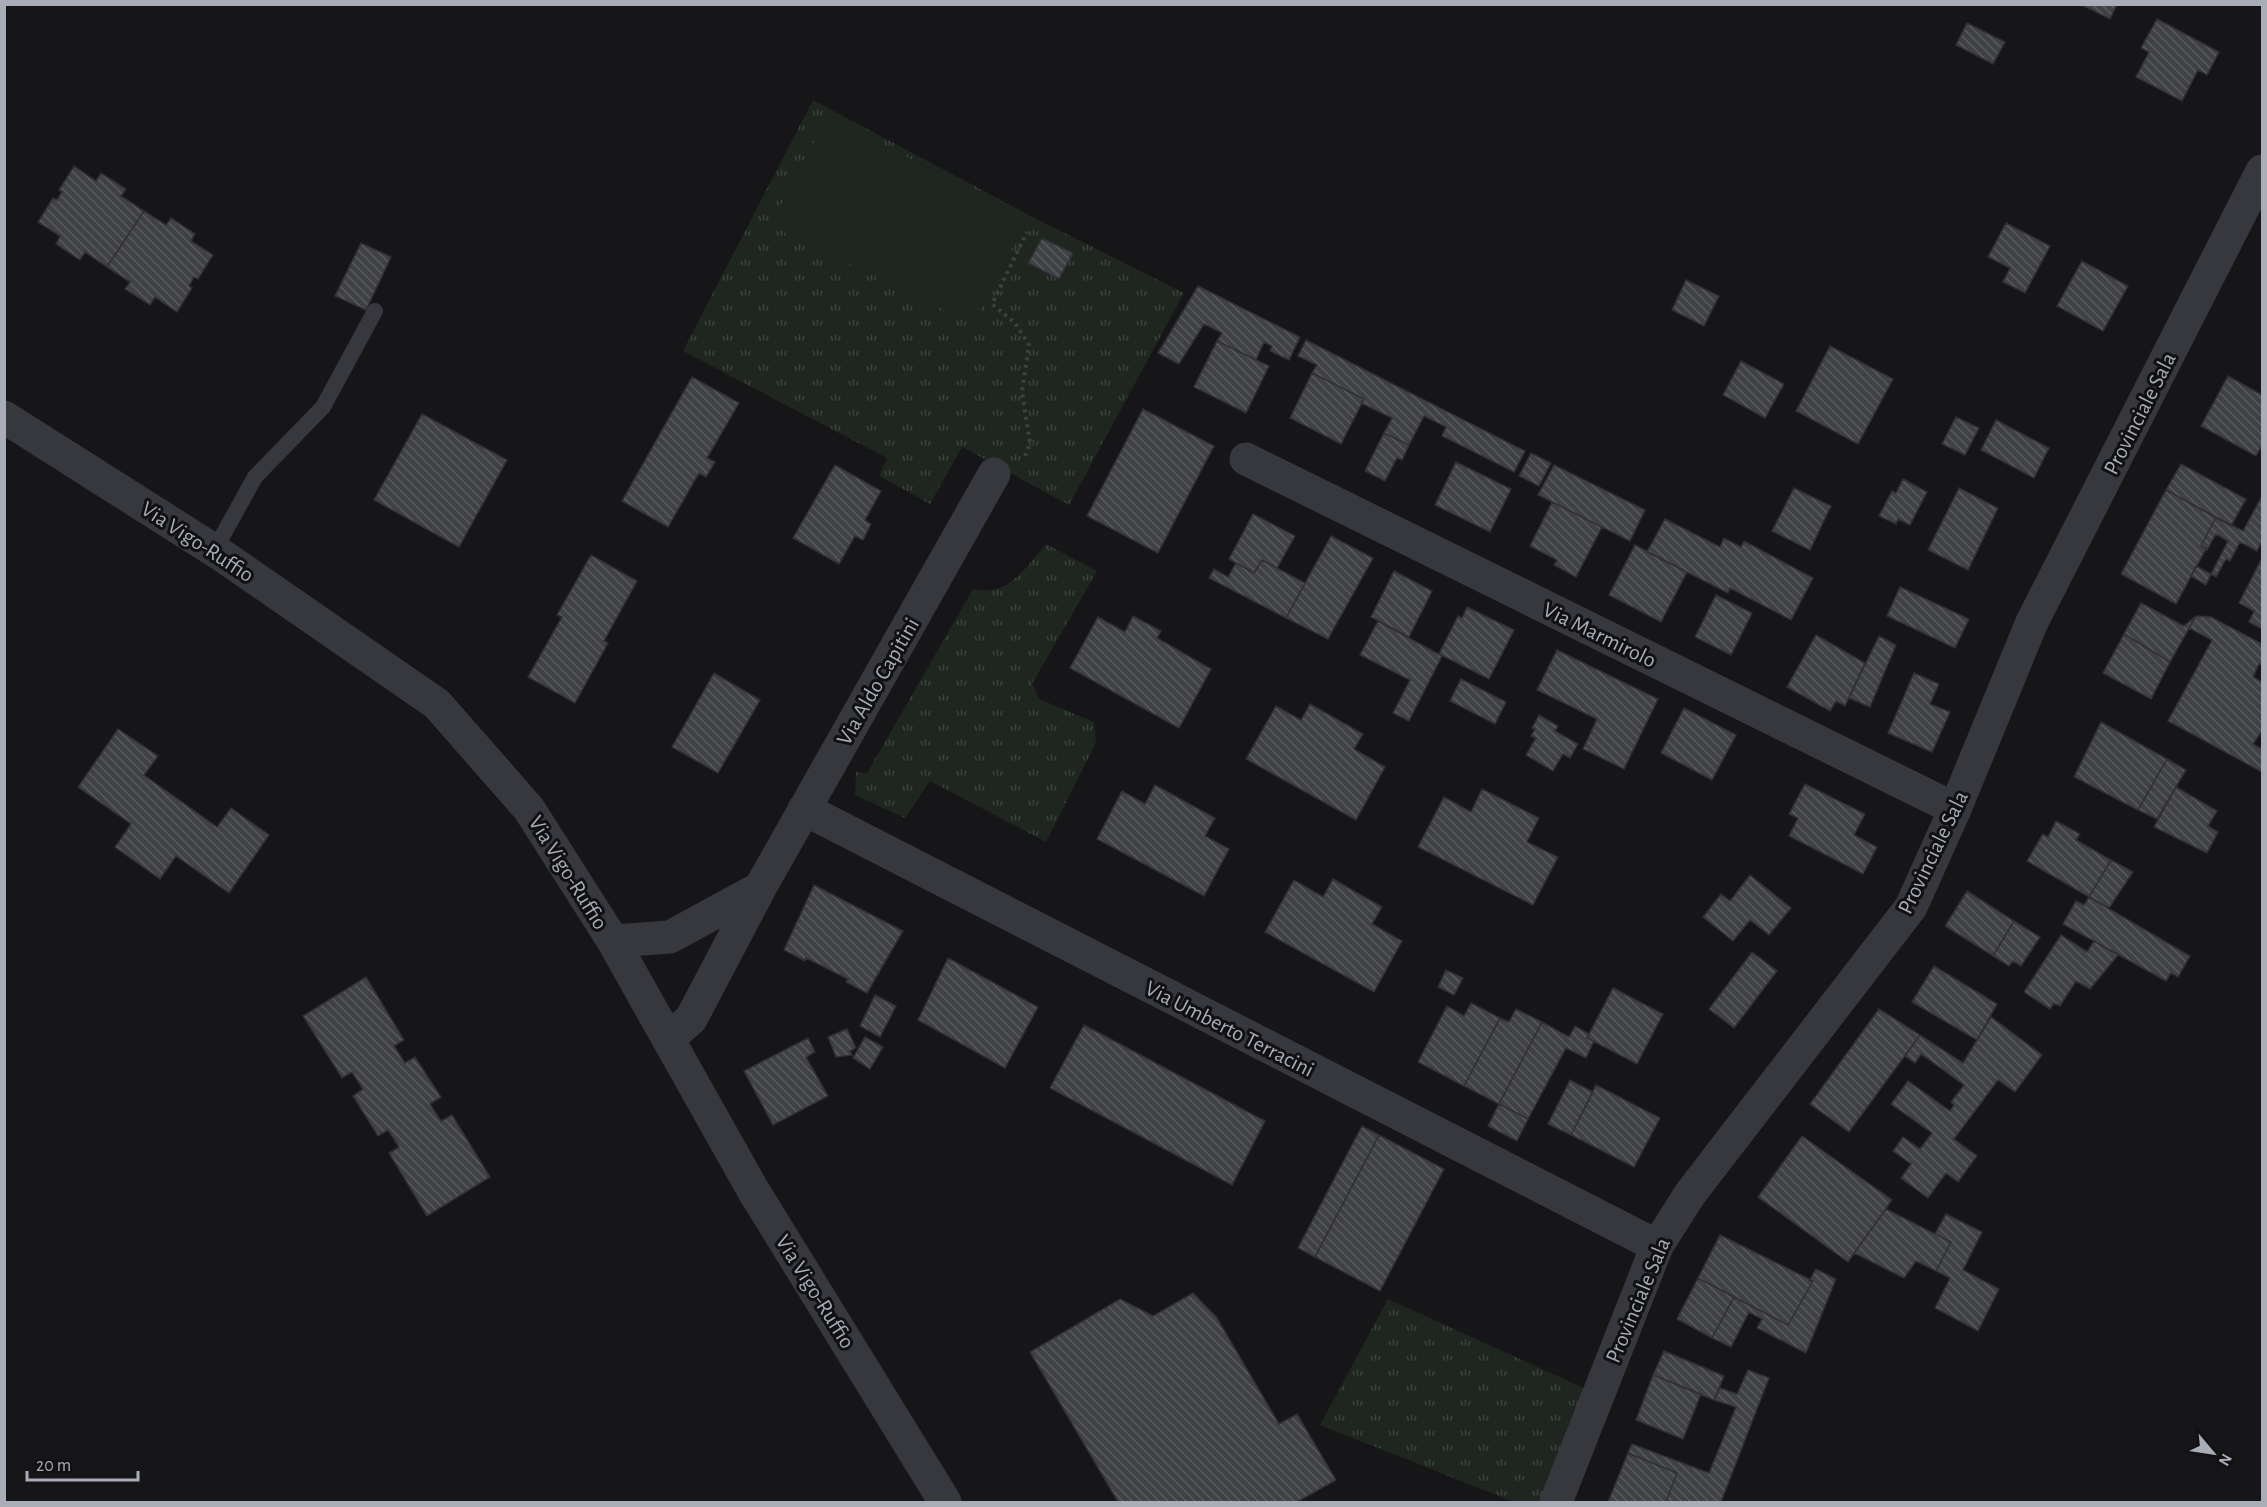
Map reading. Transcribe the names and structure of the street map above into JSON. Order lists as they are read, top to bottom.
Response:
{
  "streets": {
    "street": [
      "Provinciale Sala",
      "Via Vigo-Ruffio",
      "Via Marmirolo",
      "Via Aldo Capitini",
      "Via Umberto Terracini"
    ]
  },
  "crossings": [
    ["Provinciale Sala", "Via Marmirolo"],
    ["Provinciale Sala", "Via Umberto Terracini"],
    ["Via Vigo-Ruffio", "Via Aldo Capitini"],
    ["Via Aldo Capitini", "Via Umberto Terracini"]
  ],
  "scale_bar": "20 m",
  "north": "bottom right"
}
